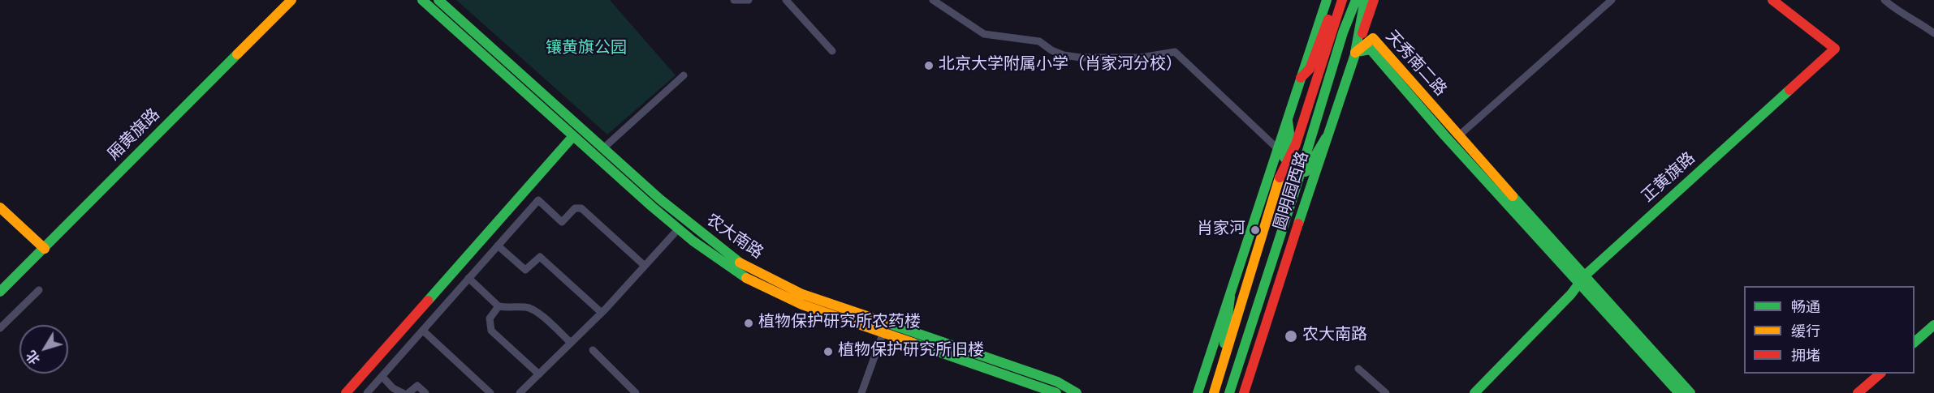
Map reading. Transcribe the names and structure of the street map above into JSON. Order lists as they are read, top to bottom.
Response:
{
  "streets": {
    "street": [
      "天秀南二路",
      "厢黄旗路",
      "正黄旗路",
      "圆明园西路",
      "农大南路"
    ]
  },
  "crossings": [
    ["天秀南二路", "正黄旗路"],
    ["天秀南二路", "圆明园西路"]
  ],
  "parks": ["镶黄旗公园"],
  "places": [
    "北京大学附属小学（肖家河分校）",
    "肖家河",
    "植物保护研究所农药楼",
    "农大南路",
    "植物保护研究所旧楼"
  ],
  "legend": ["畅通", "缓行", "拥堵"],
  "north": "bottom left"
}
